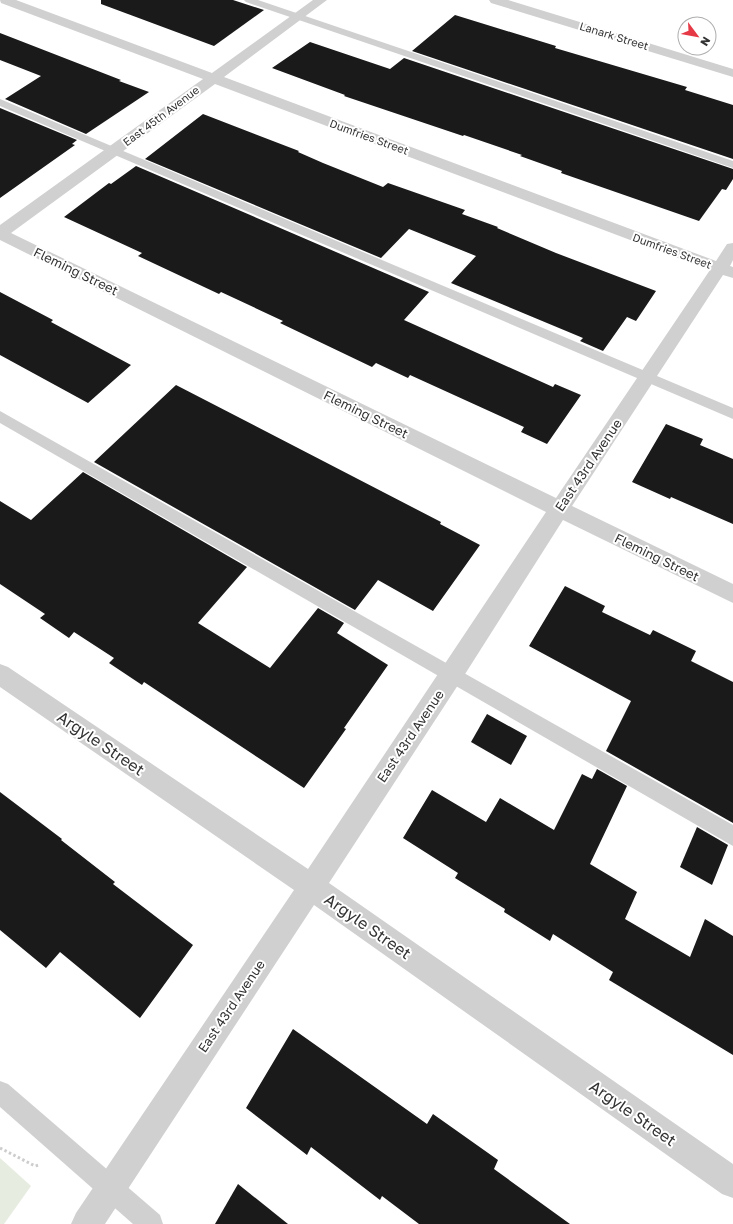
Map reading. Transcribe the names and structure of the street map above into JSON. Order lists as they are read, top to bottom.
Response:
{
  "streets": {
    "street": [
      "Lanark Street",
      "East 45th Avenue",
      "Dumfries Street",
      "Fleming Street",
      "East 43rd Avenue",
      "Argyle Street"
    ]
  },
  "crossings": [
    ["East 45th Avenue", "Dumfries Street"],
    ["East 45th Avenue", "Fleming Street"],
    ["Dumfries Street", "East 43rd Avenue"],
    ["Fleming Street", "East 43rd Avenue"],
    ["East 43rd Avenue", "Argyle Street"]
  ],
  "north": "bottom right"
}
